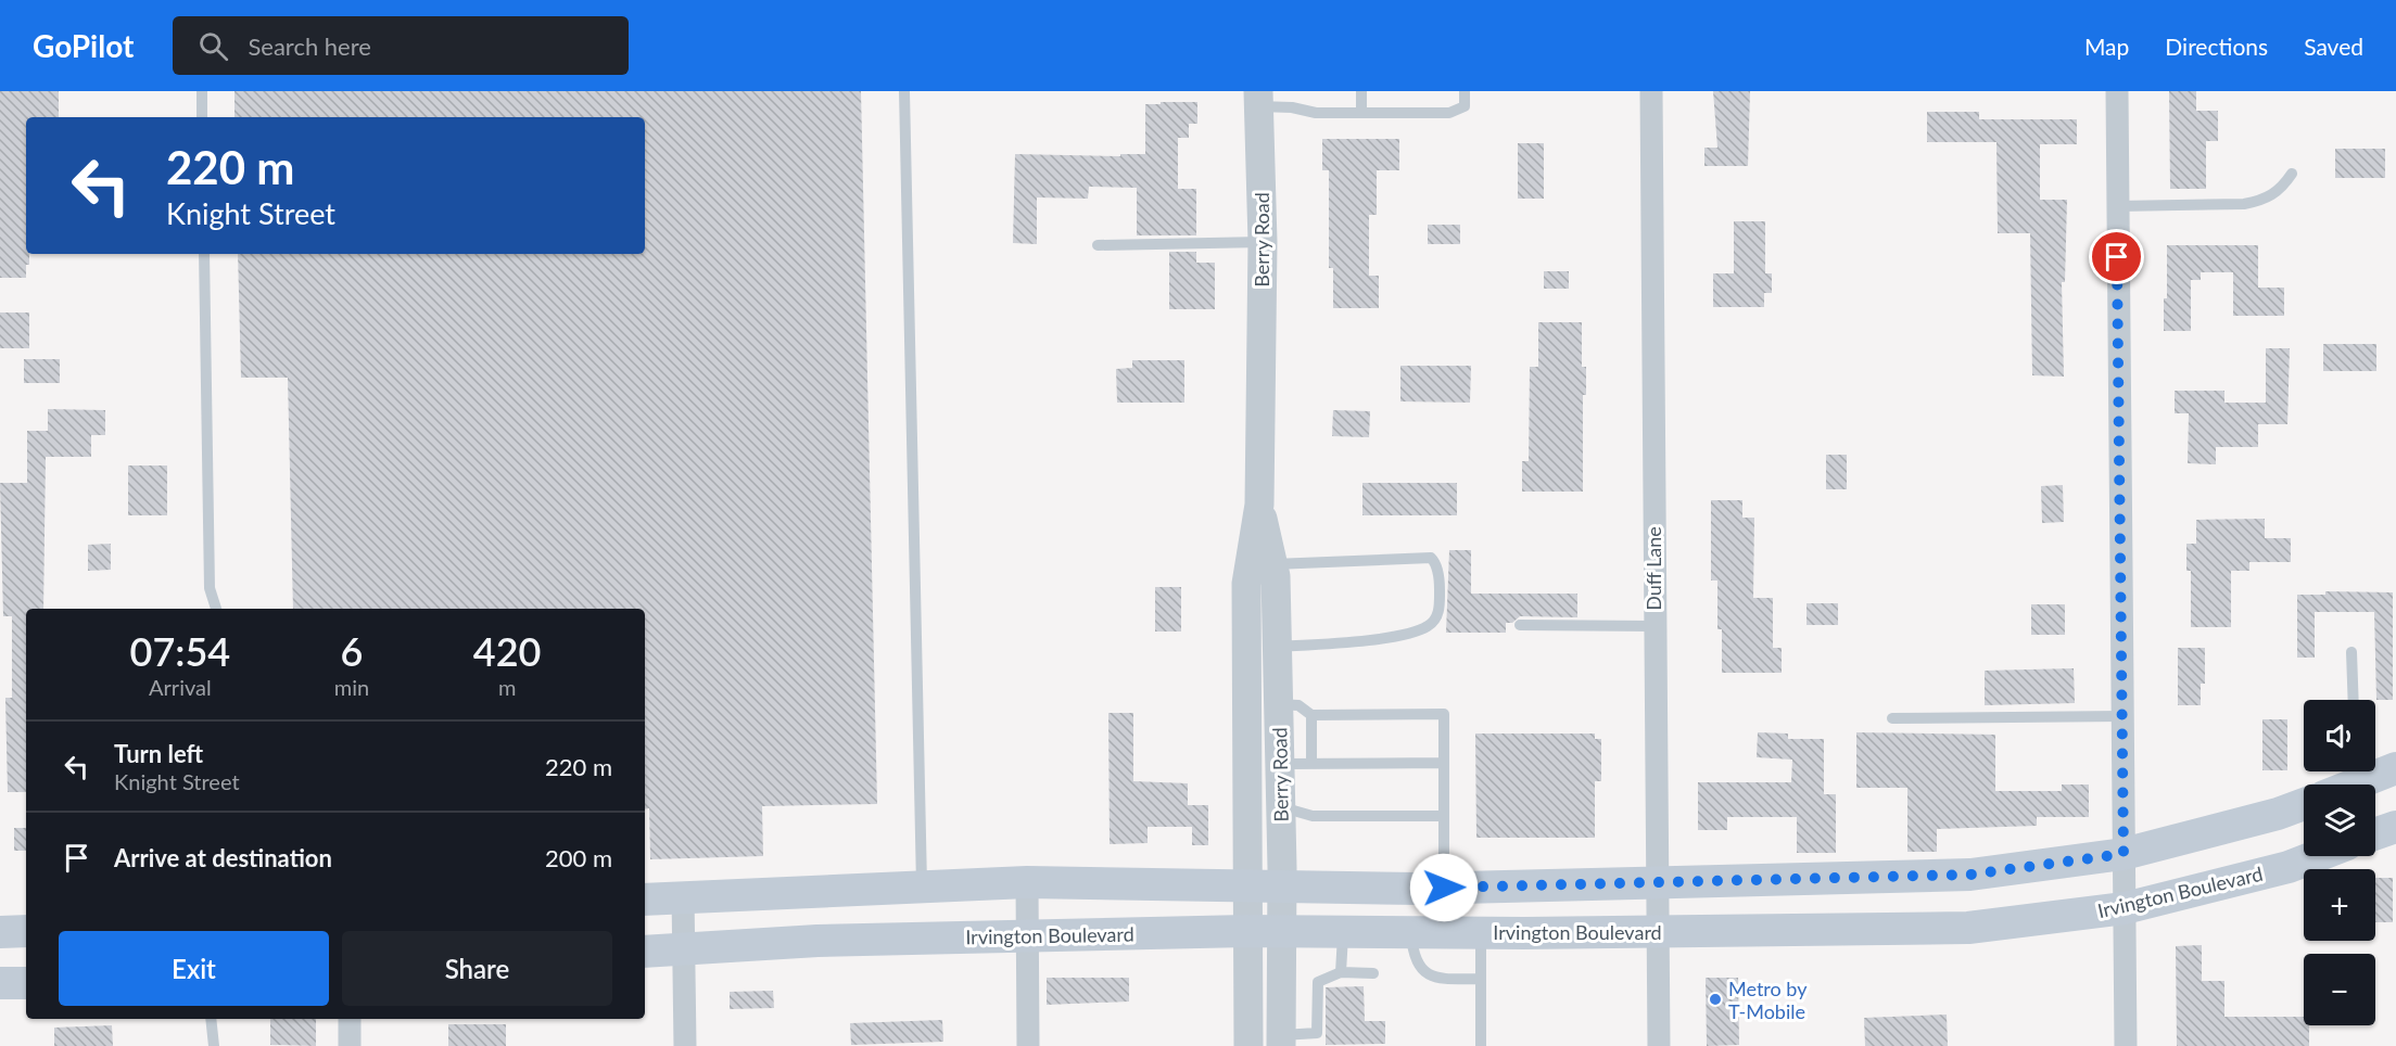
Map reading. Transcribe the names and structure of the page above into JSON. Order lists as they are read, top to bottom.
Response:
{
  "streets": {
    "main road": ["Irvington Boulevard"],
    "street": ["Berry Road", "Duff Lane"]
  },
  "crossings": [
    ["Berry Road", "Irvington Boulevard"],
    ["Duff Lane", "Irvington Boulevard"]
  ],
  "places": ["Metro by T-Mobile"],
  "page": {
    "header": "GoPilot",
    "search": "Search here",
    "nav": ["Map", "Directions", "Saved"],
    "turn": ["220 m", "Knight Street"],
    "eta": [
      "07:54",
      "Arrival",
      "6",
      "min",
      "420",
      "m"
    ],
    "map_buttons": ["+", "−"],
    "list": [
      {
        "name": "Turn left",
        "note": "Knight Street",
        "value": "220 m"
      },
      {
        "name": "Arrive at destination",
        "value": "200 m"
      }
    ],
    "buttons": ["Exit", "Share"]
  }
}
